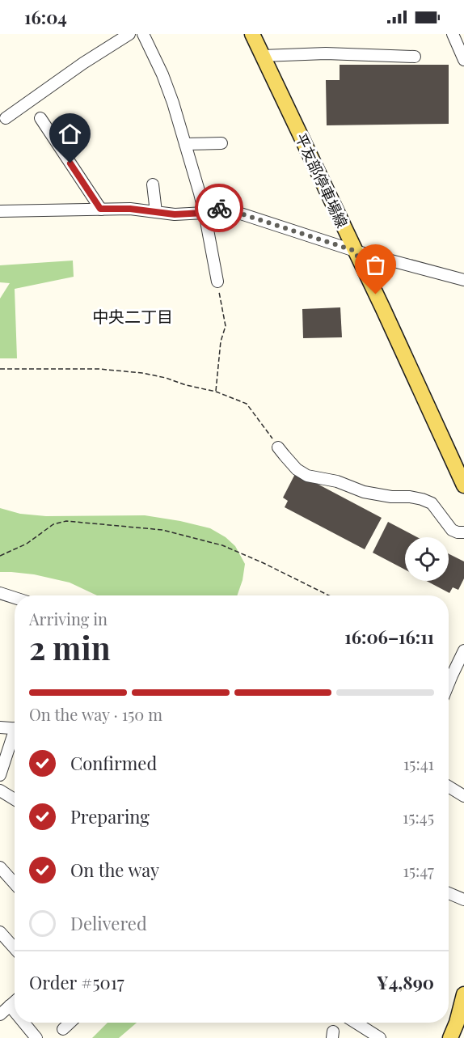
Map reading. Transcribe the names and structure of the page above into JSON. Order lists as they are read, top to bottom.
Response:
{
  "streets": {
    "main road": ["平友部停車場線"]
  },
  "districts": ["中央二丁目"],
  "page": {
    "status": "16:04",
    "heading": ["2 min", "Arriving in", "16:06–16:11"],
    "panel": ["Order #5017", "¥4,890"],
    "bar": "On the way · 150 m",
    "list": [
      ["Confirmed", "15:41"],
      ["Preparing", "15:45"],
      ["On the way", "15:47"],
      "Delivered"
    ]
  }
}
